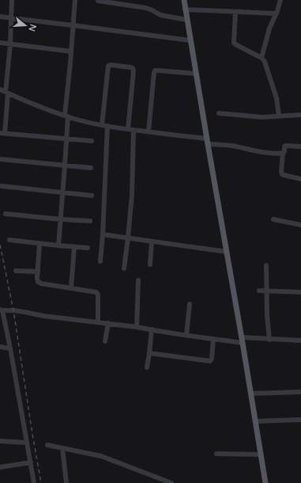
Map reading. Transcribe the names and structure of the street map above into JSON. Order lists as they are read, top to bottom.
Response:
{
  "north": "right"
}
